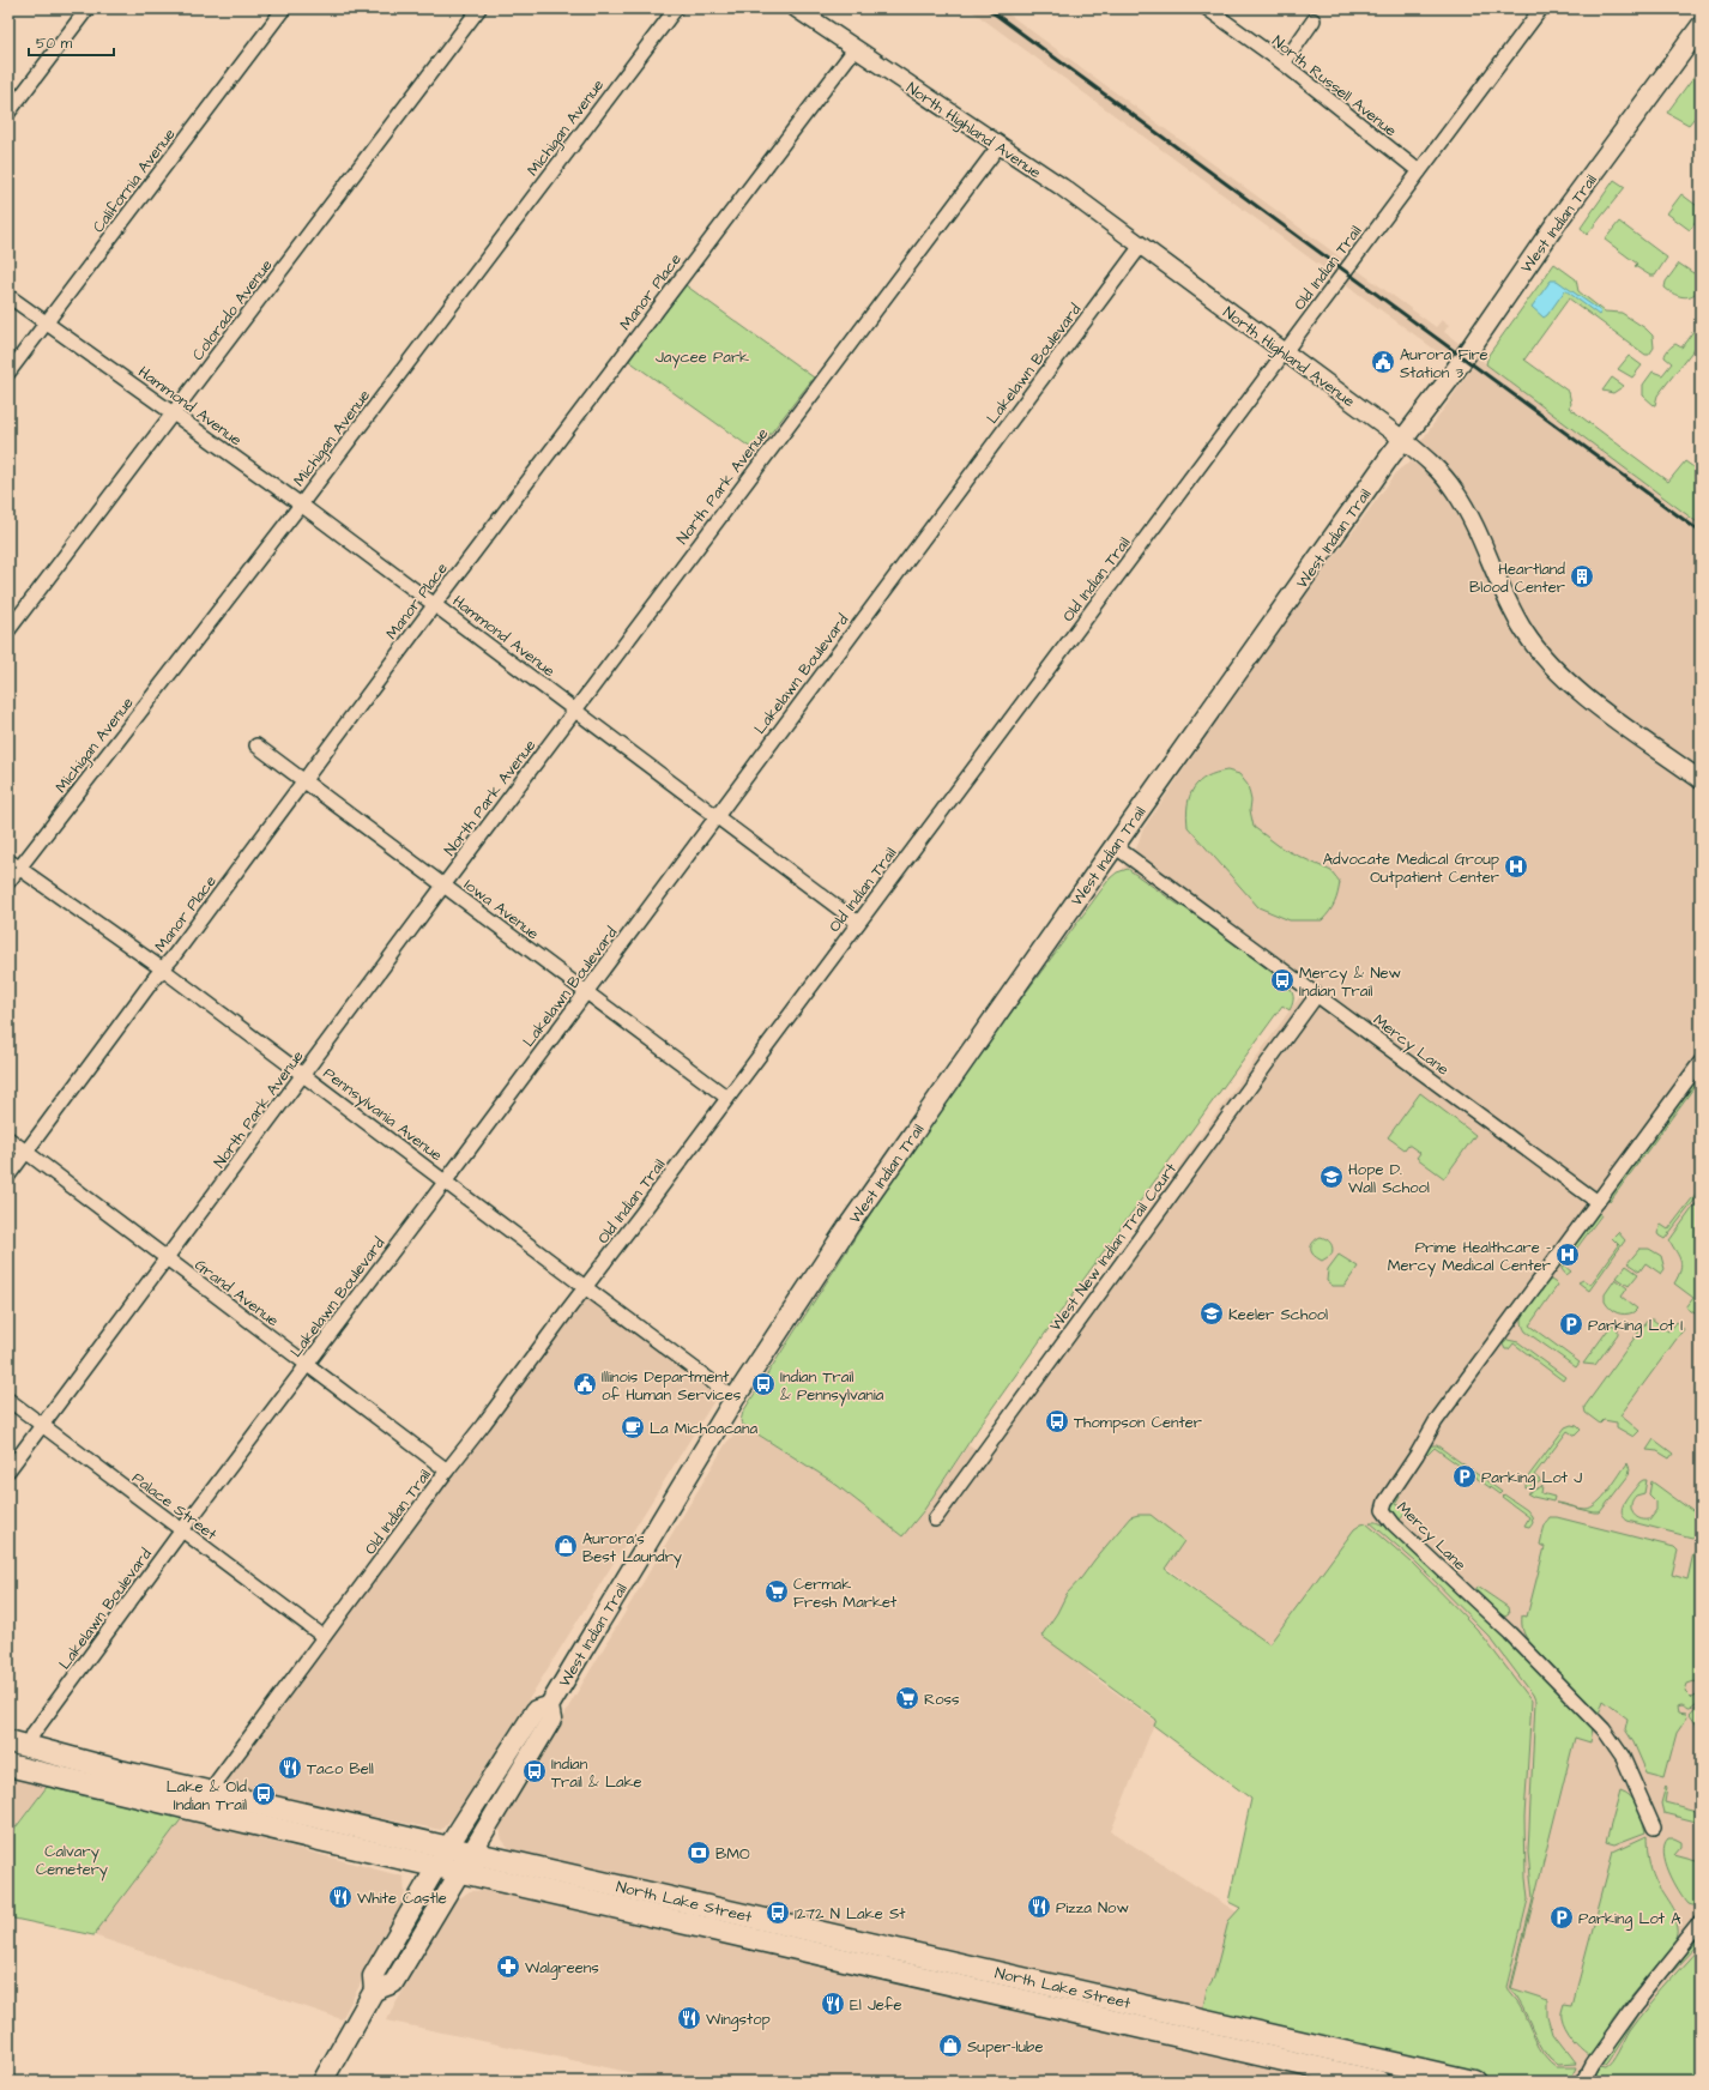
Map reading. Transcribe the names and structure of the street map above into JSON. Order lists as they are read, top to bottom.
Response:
{
  "streets": {
    "main road": ["West Indian Trail", "North Lake Street"],
    "street": [
      "North Russell Avenue",
      "Michigan Avenue",
      "North Highland Avenue",
      "California Avenue",
      "Old Indian Trail",
      "Manor Place",
      "Colorado Avenue",
      "Lakelawn Boulevard",
      "Hammond Avenue",
      "North Park Avenue",
      "Iowa Avenue",
      "Mercy Lane",
      "Pennsylvania Avenue",
      "West New Indian Trail Court",
      "Grand Avenue",
      "Palace Street"
    ]
  },
  "crossings": [
    ["North Russell Avenue", "Old Indian Trail"],
    ["Michigan Avenue", "Hammond Avenue"],
    ["Michigan Avenue", "Pennsylvania Avenue"],
    ["North Highland Avenue", "West Indian Trail"],
    ["North Highland Avenue", "Old Indian Trail"],
    ["North Highland Avenue", "Manor Place"],
    ["North Highland Avenue", "Lakelawn Boulevard"],
    ["North Highland Avenue", "North Park Avenue"],
    ["California Avenue", "Hammond Avenue"],
    ["West Indian Trail", "Mercy Lane"],
    ["West Indian Trail", "Pennsylvania Avenue"],
    ["West Indian Trail", "North Lake Street"],
    ["Old Indian Trail", "Hammond Avenue"],
    ["Old Indian Trail", "Iowa Avenue"],
    ["Old Indian Trail", "Pennsylvania Avenue"],
    ["Old Indian Trail", "Grand Avenue"],
    ["Old Indian Trail", "Palace Street"],
    ["Old Indian Trail", "North Lake Street"],
    ["Manor Place", "Hammond Avenue"],
    ["Manor Place", "Iowa Avenue"],
    ["Manor Place", "Pennsylvania Avenue"],
    ["Manor Place", "Grand Avenue"],
    ["Colorado Avenue", "Hammond Avenue"],
    ["Lakelawn Boulevard", "Hammond Avenue"],
    ["Lakelawn Boulevard", "Iowa Avenue"],
    ["Lakelawn Boulevard", "Pennsylvania Avenue"],
    ["Lakelawn Boulevard", "Grand Avenue"],
    ["Lakelawn Boulevard", "Palace Street"],
    ["Lakelawn Boulevard", "North Lake Street"],
    ["Hammond Avenue", "North Park Avenue"],
    ["North Park Avenue", "Iowa Avenue"],
    ["North Park Avenue", "Pennsylvania Avenue"],
    ["North Park Avenue", "Grand Avenue"],
    ["North Park Avenue", "Palace Street"],
    ["Mercy Lane", "West New Indian Trail Court"]
  ],
  "parks": ["Jaycee Park", "Calvary Cemetery"],
  "places": {
    "public building": ["Aurora Fire Station 3", "Illinois Department of Human Services"],
    "building": ["Heartland Blood Center"],
    "hospital": ["Advocate Medical Group Outpatient Center", "Prime Healthcare - Mercy Medical Center"],
    "bus stop": [
      "Mercy & New Indian Trail",
      "Indian Trail & Pennsylvania",
      "Thompson Center",
      "Indian Trail & Lake",
      "Lake & Old Indian Trail",
      "1272 N Lake St"
    ],
    "school or university": ["Hope D. Wall School", "Keeler School"],
    "parking": ["Parking Lot I", "Parking Lot J", "Parking Lot A"],
    "cafe": ["La Michoacana"],
    "shop": ["Aurora's Best Laundry", "Super-lube"],
    "supermarket": ["Cermak Fresh Market", "Ross"],
    "restaurant": [
      "Taco Bell",
      "White Castle",
      "Pizza Now",
      "El Jefe",
      "Wingstop"
    ],
    "bank": ["BMO"],
    "pharmacy": ["Walgreens"]
  },
  "scale_bar": "50 m"
}
